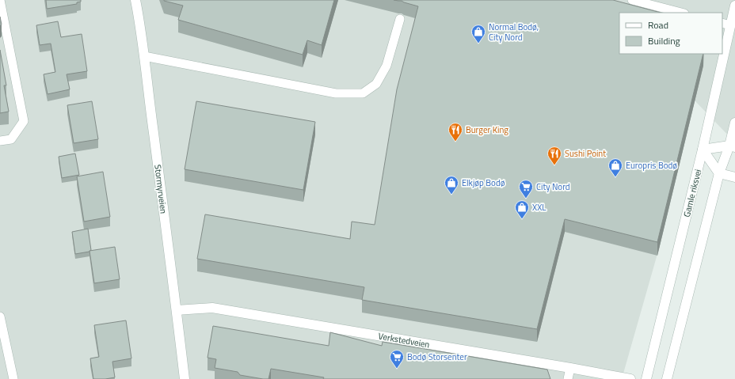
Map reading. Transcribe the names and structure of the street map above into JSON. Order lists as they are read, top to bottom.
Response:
{
  "streets": {
    "street": ["Stormyrveien", "Gamle riksvei", "Verkstedveien"]
  },
  "crossings": [
    ["Stormyrveien", "Verkstedveien"]
  ],
  "places": {
    "shop": [
      "Normal Bodø, City Nord",
      "Europris Bodø",
      "Elkjøp Bodø",
      "XXL"
    ],
    "restaurant": ["Burger King", "Sushi Point"],
    "supermarket": ["City Nord", "Bodø Storsenter"]
  },
  "legend": ["Road", "Building"]
}
